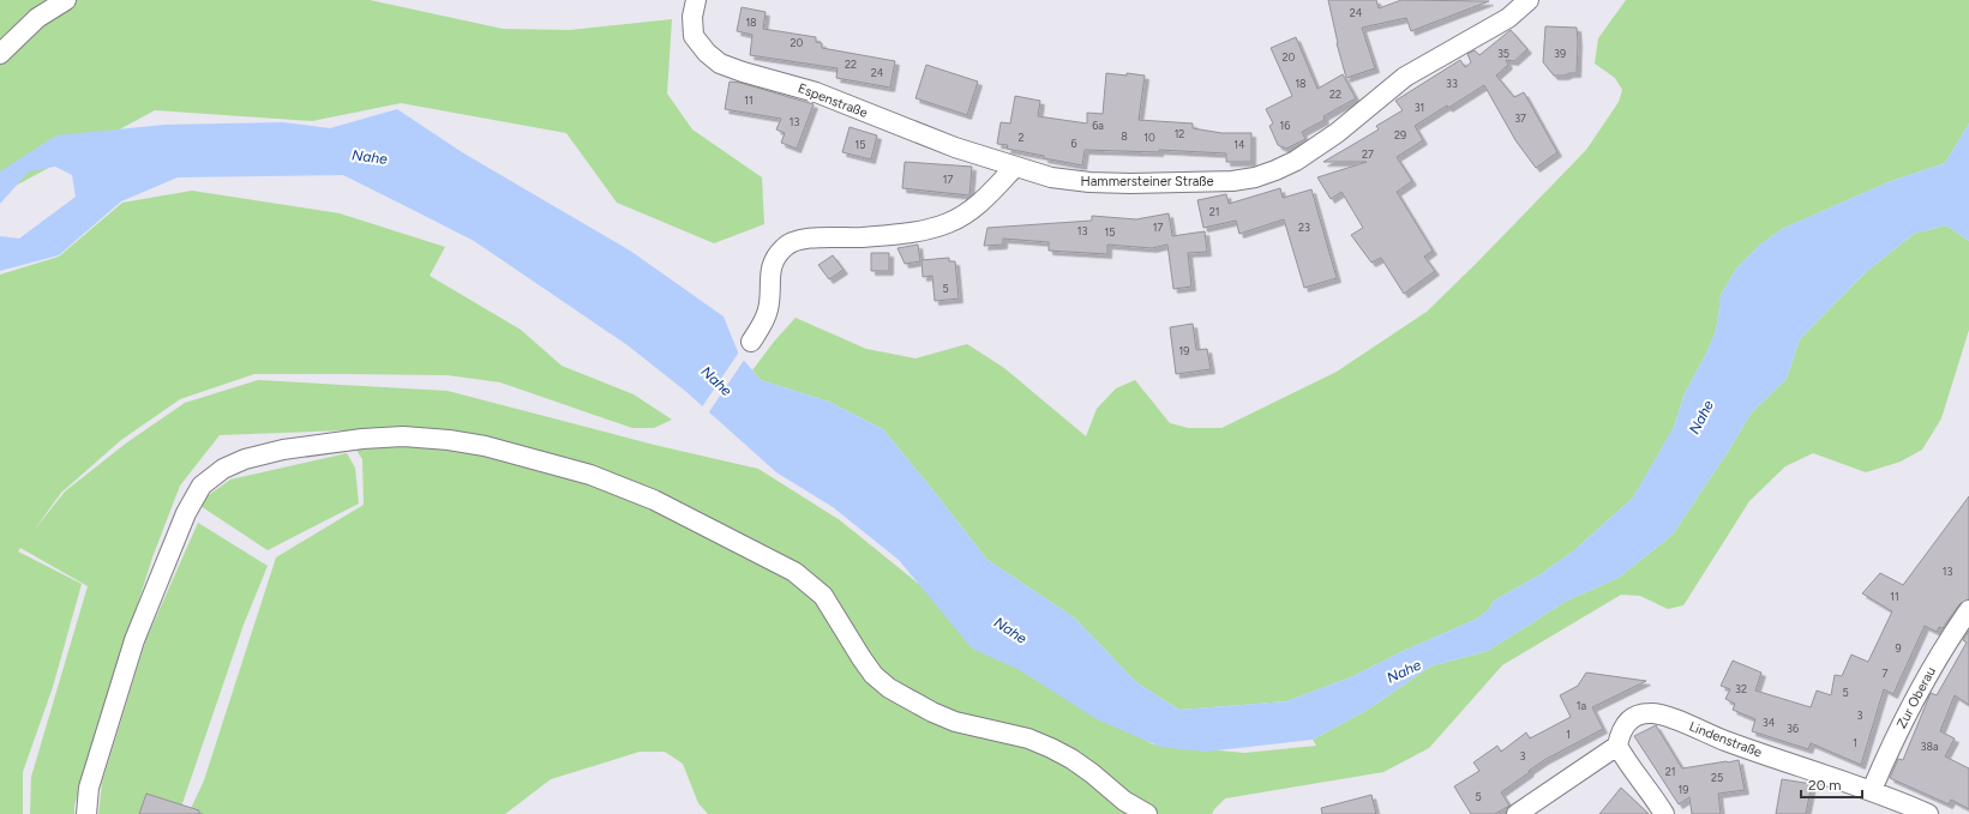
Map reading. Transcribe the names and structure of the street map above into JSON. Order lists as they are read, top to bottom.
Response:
{
  "streets": {
    "street": [
      "Espenstraße",
      "Hammersteiner Straße",
      "Zur Oberau",
      "Lindenstraße"
    ]
  },
  "crossings": [
    ["Espenstraße", "Hammersteiner Straße"],
    ["Zur Oberau", "Lindenstraße"]
  ],
  "water": ["Nahe"],
  "house_numbers": [
    "24",
    "18",
    "20",
    "35",
    "39",
    "20",
    "22",
    "24",
    "18",
    "33",
    "22",
    "11",
    "31",
    "37",
    "13",
    "6a",
    "16",
    "12",
    "29",
    "8",
    "2",
    "10",
    "6",
    "15",
    "14",
    "27",
    "17",
    "21",
    "17",
    "23",
    "13",
    "15",
    "5",
    "19",
    "13",
    "11",
    "9",
    "7",
    "32",
    "5",
    "1a",
    "3",
    "34",
    "36",
    "1",
    "1",
    "38a",
    "3",
    "21",
    "25",
    "19",
    "5"
  ],
  "scale_bar": "20 m"
}
